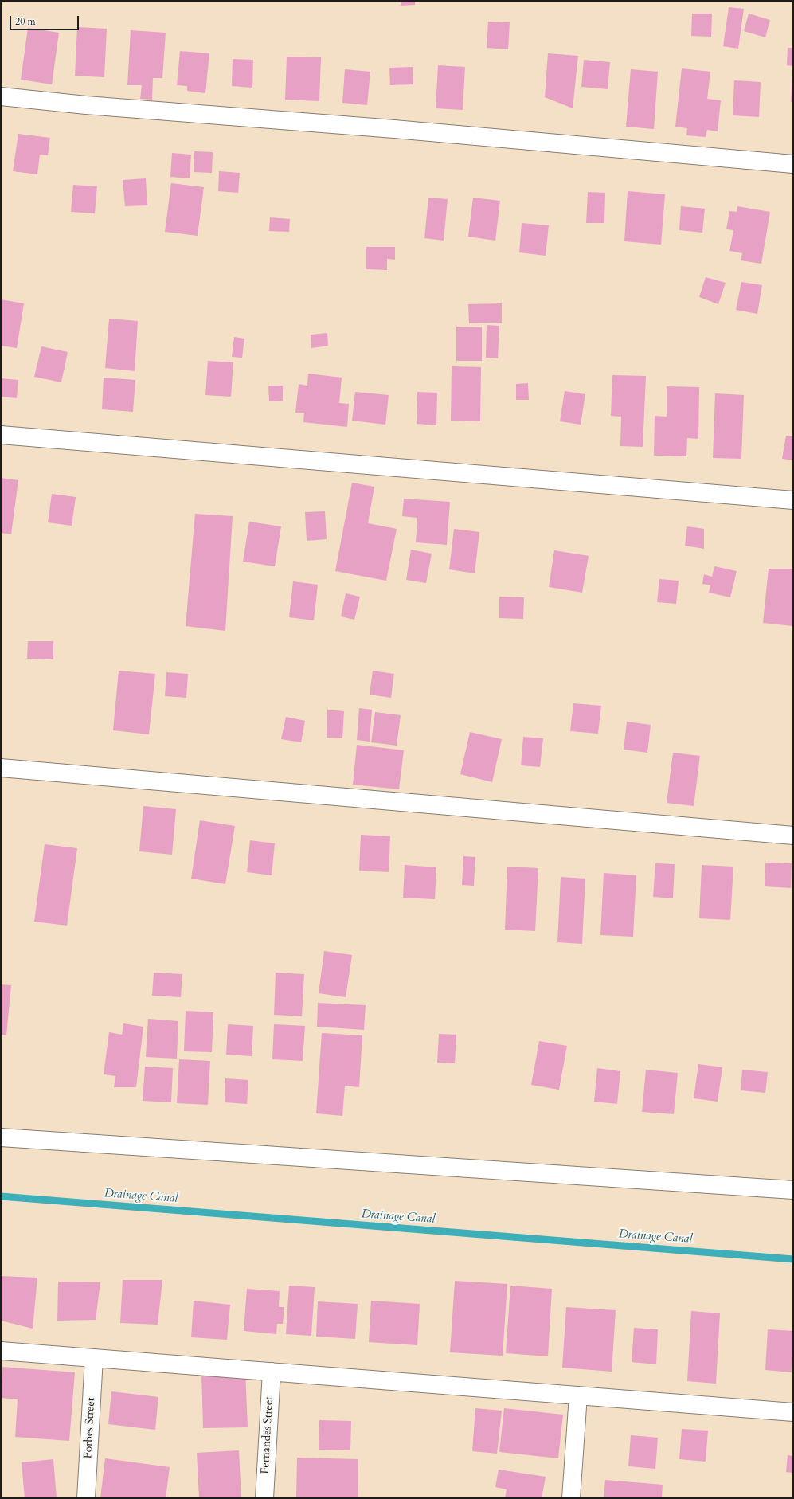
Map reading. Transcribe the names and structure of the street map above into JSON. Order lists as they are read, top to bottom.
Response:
{
  "streets": {
    "street": ["Forbes Street", "Fernandes Street"]
  },
  "water": ["Drainage Canal"],
  "scale_bar": "20 m"
}
